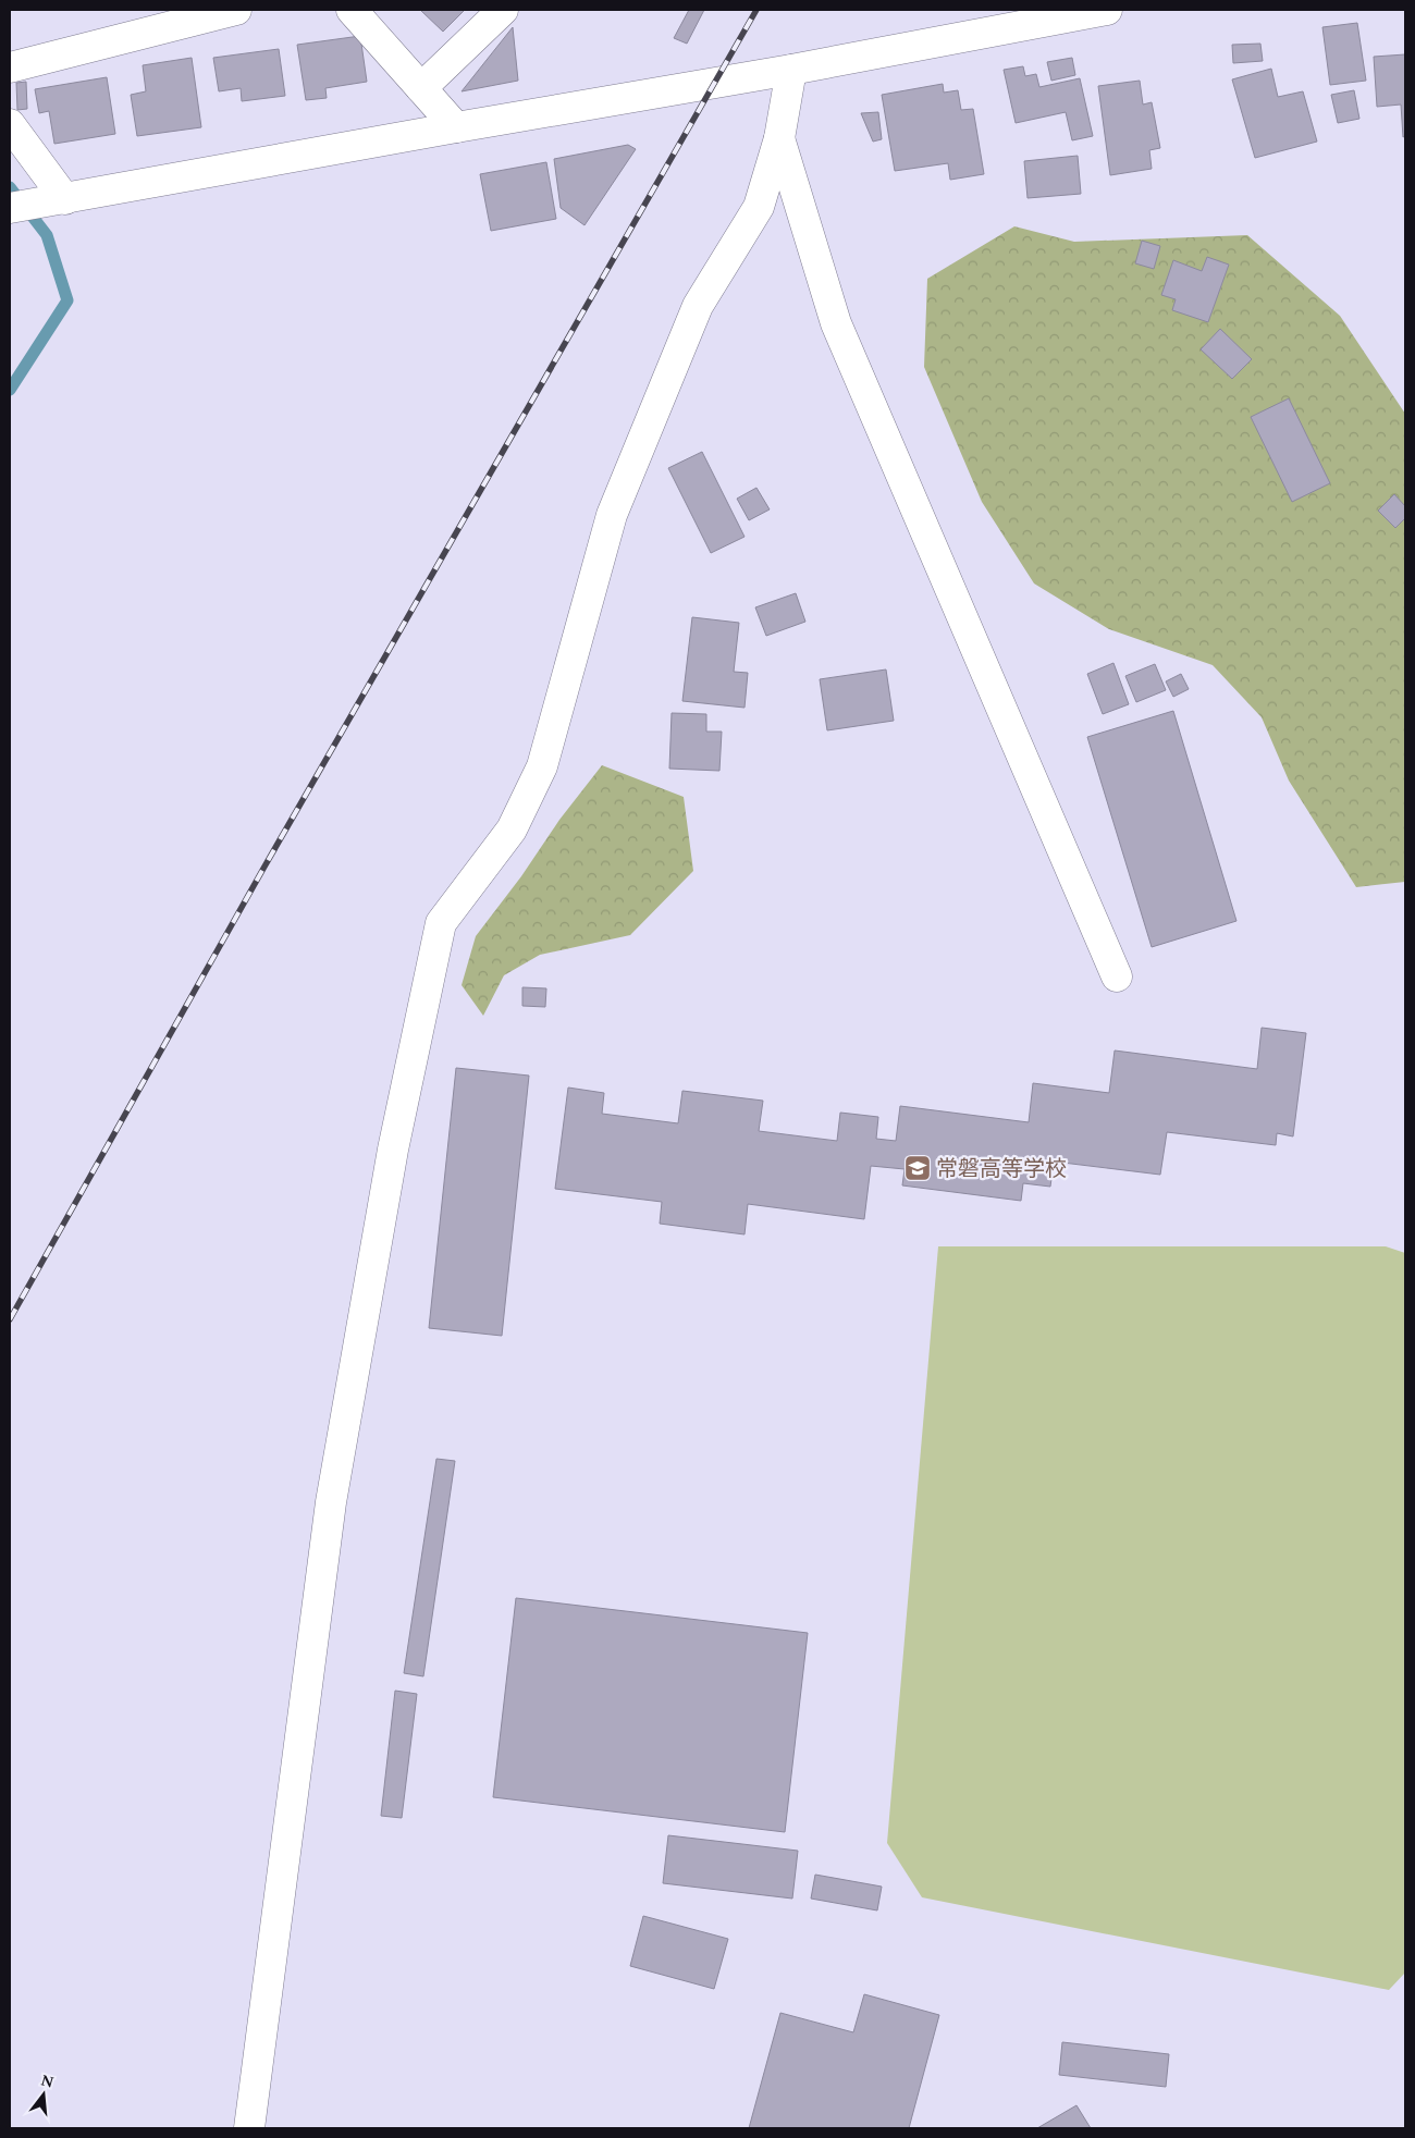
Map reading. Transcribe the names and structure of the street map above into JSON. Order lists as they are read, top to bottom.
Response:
{
  "places": {
    "school or university": ["常磐高等学校"]
  },
  "north": "top"
}
